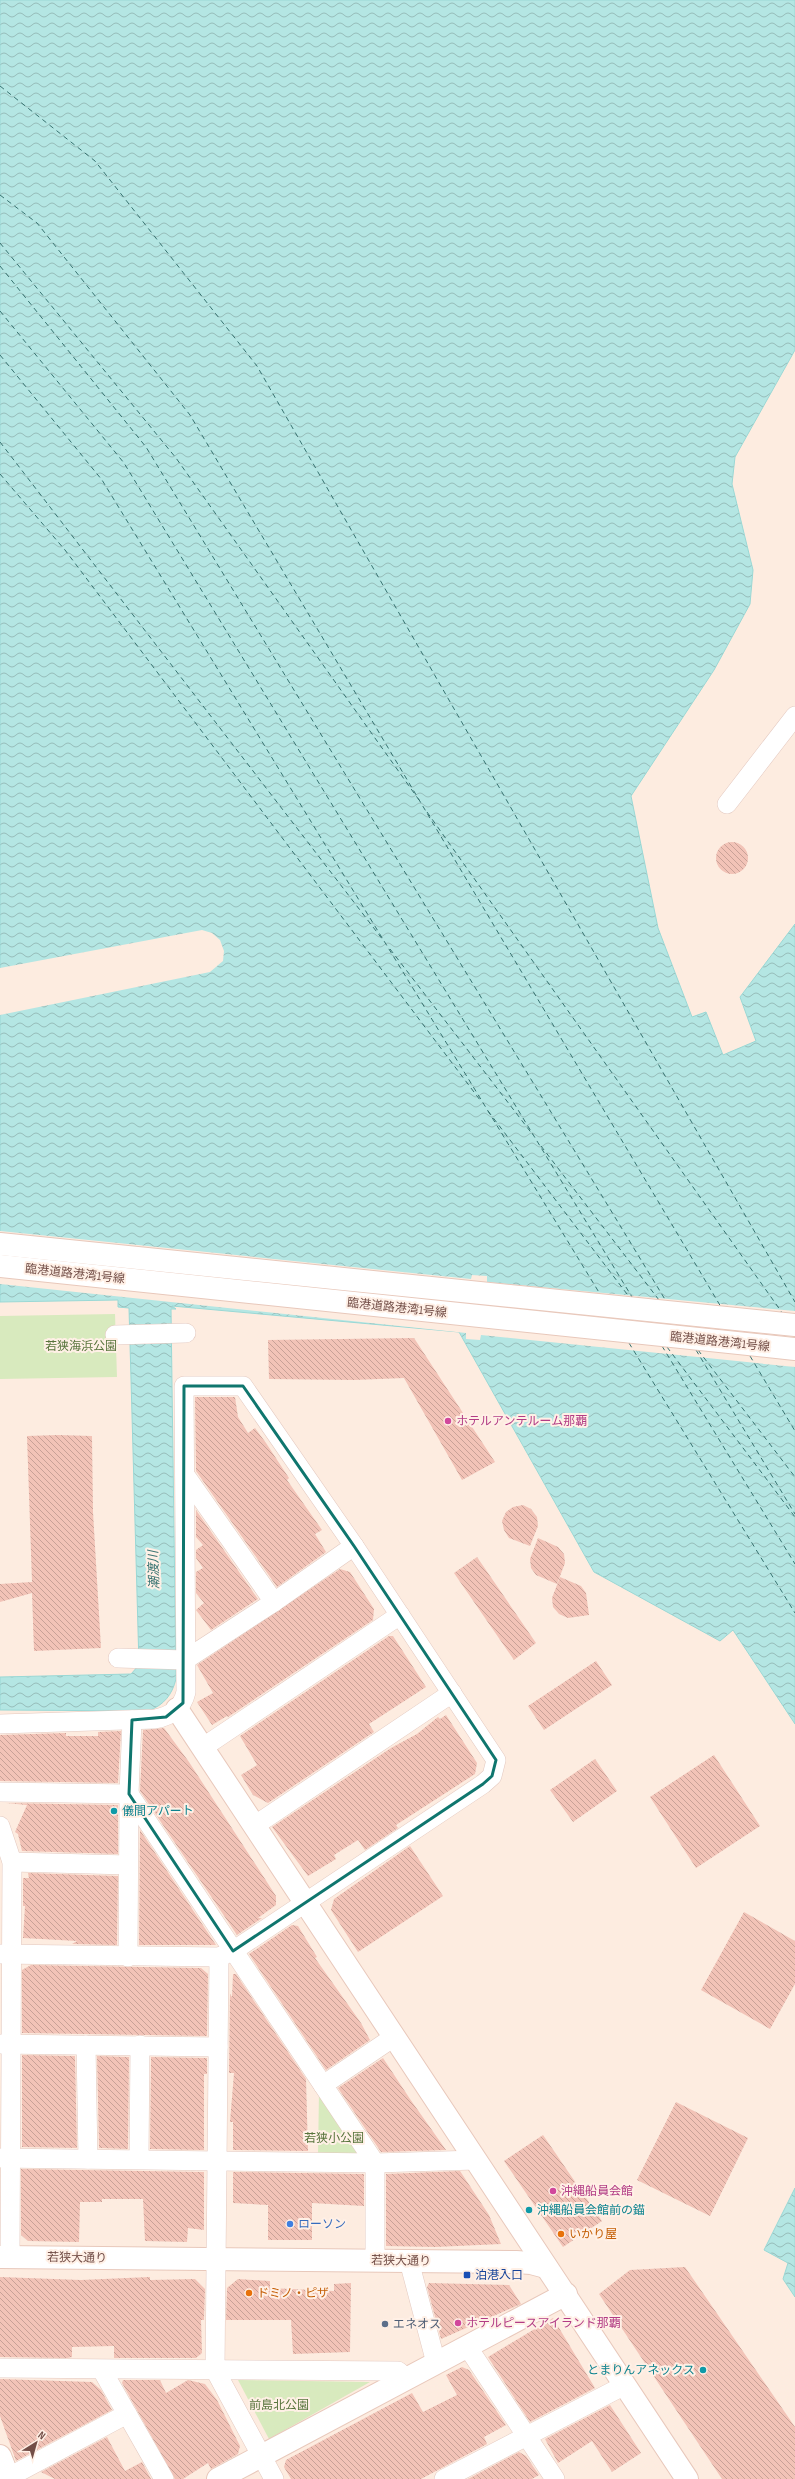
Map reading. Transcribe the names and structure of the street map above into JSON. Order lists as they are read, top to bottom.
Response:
{
  "streets": {
    "street": ["臨港道路港湾1号線", "若狭大通り"]
  },
  "water": ["潮渡川"],
  "parks": ["若狭海浜公園", "若狭小公園", "前島北公園"],
  "places": {
    "other": [
      "ホテルアンテルーム那覇",
      "儀間アパート",
      "沖縄船員会館",
      "沖縄船員会館前の錨",
      "ローソン",
      "いかり屋",
      "ドミノ・ピザ",
      "ホテルピースアイランド那覇",
      "エネオス",
      "とまりんアネックス"
    ],
    "transit": ["泊港入口"]
  },
  "north": "top right"
}
